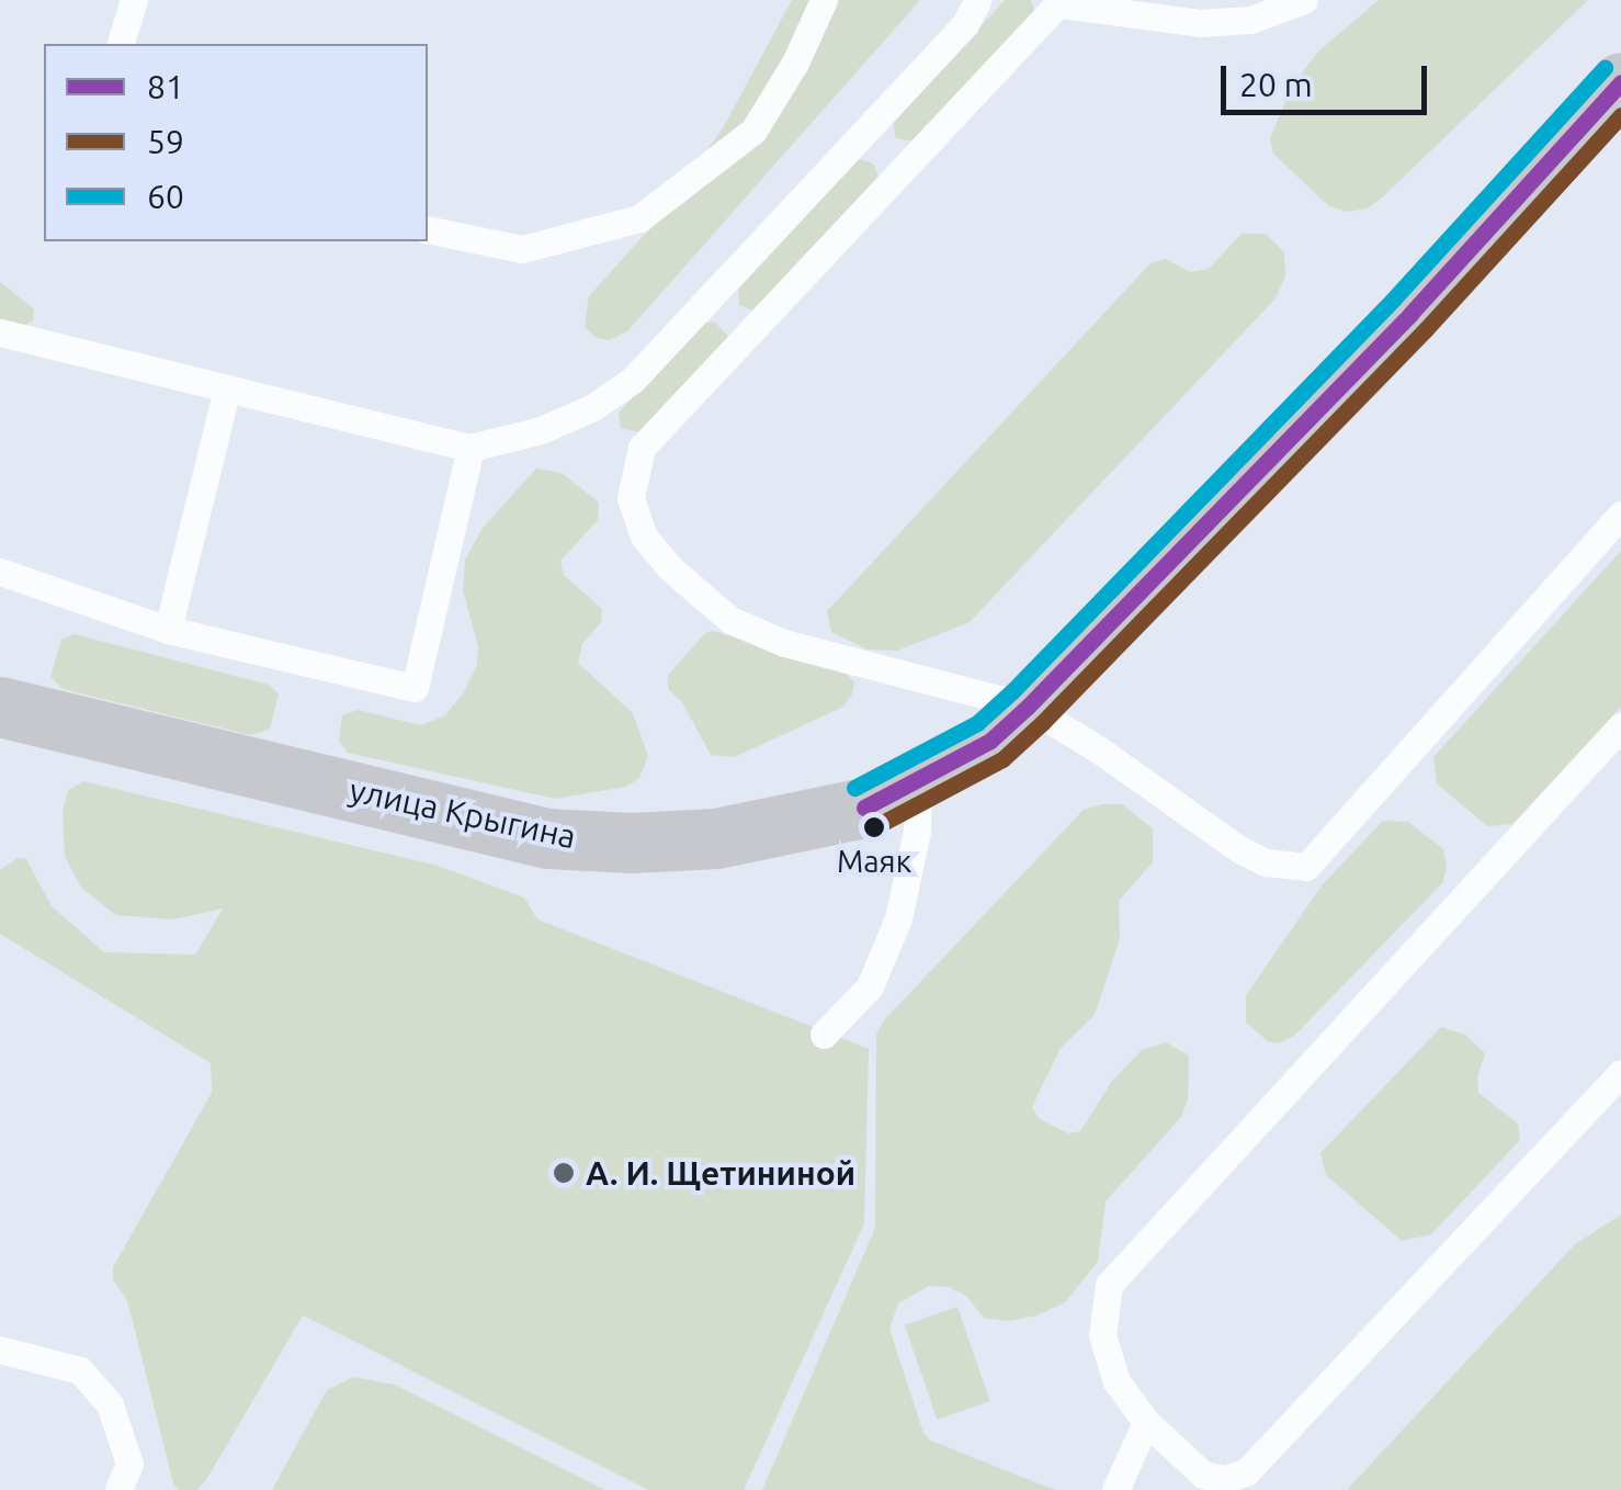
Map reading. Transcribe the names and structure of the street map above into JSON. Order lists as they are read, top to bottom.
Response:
{
  "streets": {
    "main road": ["улица Крыгина"]
  },
  "places": ["Маяк", "А. И. Щетининой"],
  "lines": ["transit line 60", "transit line 81", "transit line 59"],
  "legend": ["81", "59", "60"],
  "scale_bar": "20 m"
}
